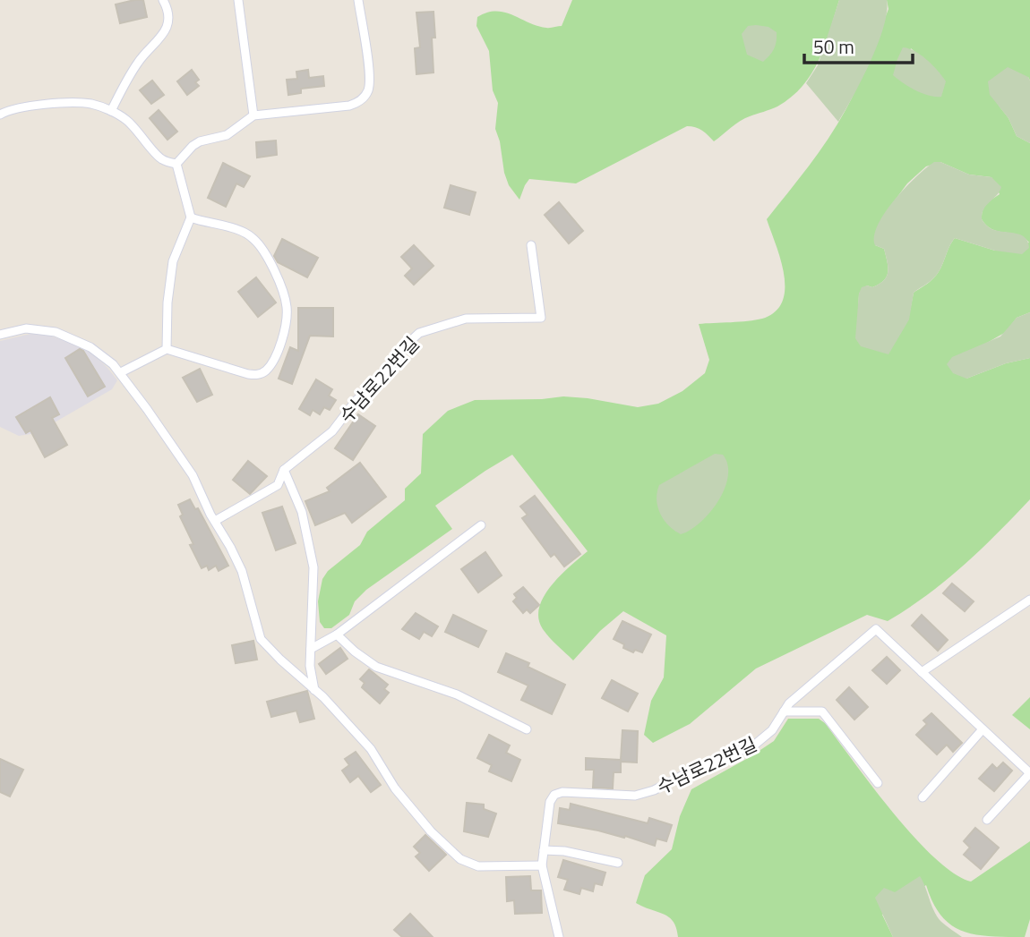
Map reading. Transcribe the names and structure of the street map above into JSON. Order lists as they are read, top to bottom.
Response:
{
  "streets": {
    "lane": ["수남로22번길"]
  },
  "scale_bar": "50 m"
}
